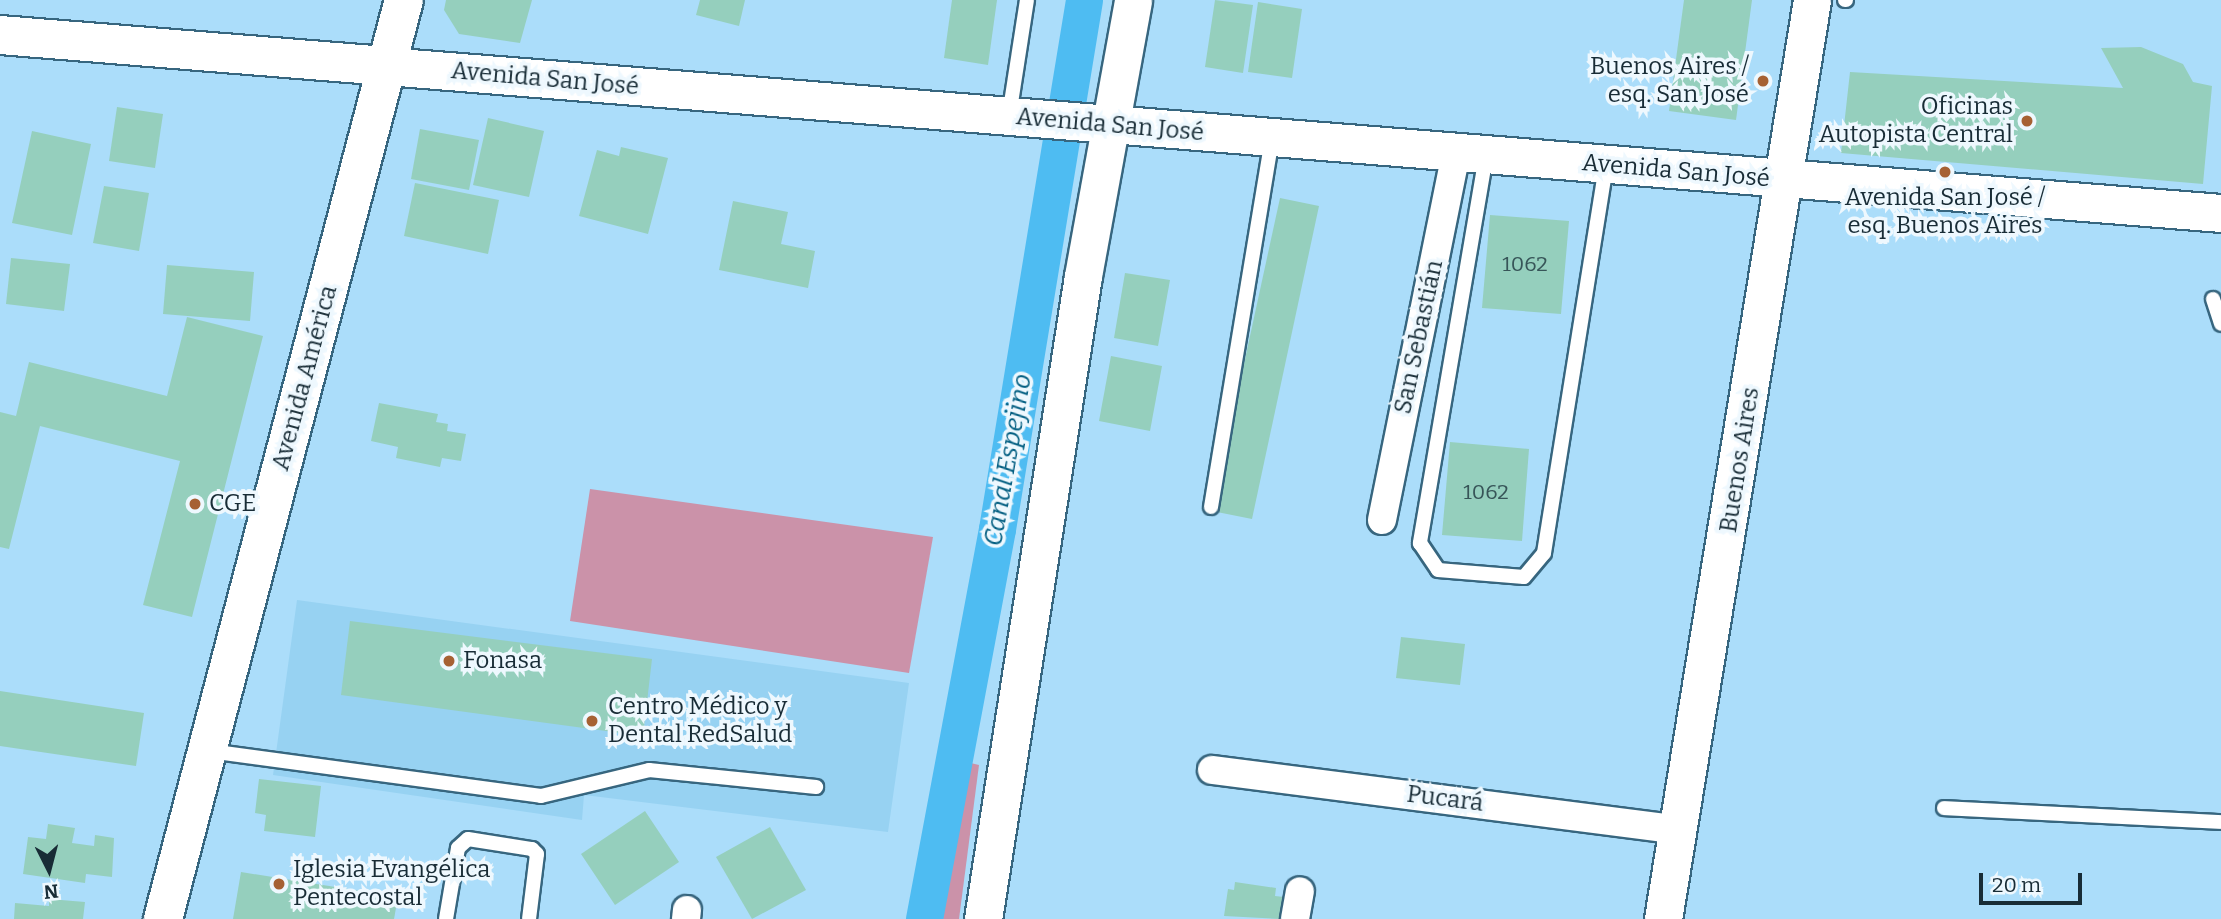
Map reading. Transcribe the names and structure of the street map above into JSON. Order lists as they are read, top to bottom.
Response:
{
  "streets": {
    "main road": ["Avenida San José", "Avenida América"],
    "street": ["San Sebastián", "Buenos Aires", "Pucará"]
  },
  "crossings": [
    ["Avenida San José", "San Sebastián"],
    ["Avenida San José", "Avenida América"],
    ["Avenida San José", "Buenos Aires"],
    ["Buenos Aires", "Pucará"]
  ],
  "water": ["Canal Espejino"],
  "places": [
    "Buenos Aires / esq. San José",
    "Oficinas Autopista Central",
    "Avenida San José / esq. Buenos Aires",
    "CGE",
    "Fonasa",
    "Centro Médico y Dental RedSalud",
    "Iglesia Evangélica Pentecostal"
  ],
  "house_numbers": ["1062", "1062"],
  "scale_bar": "20 m",
  "north": "bottom"
}
